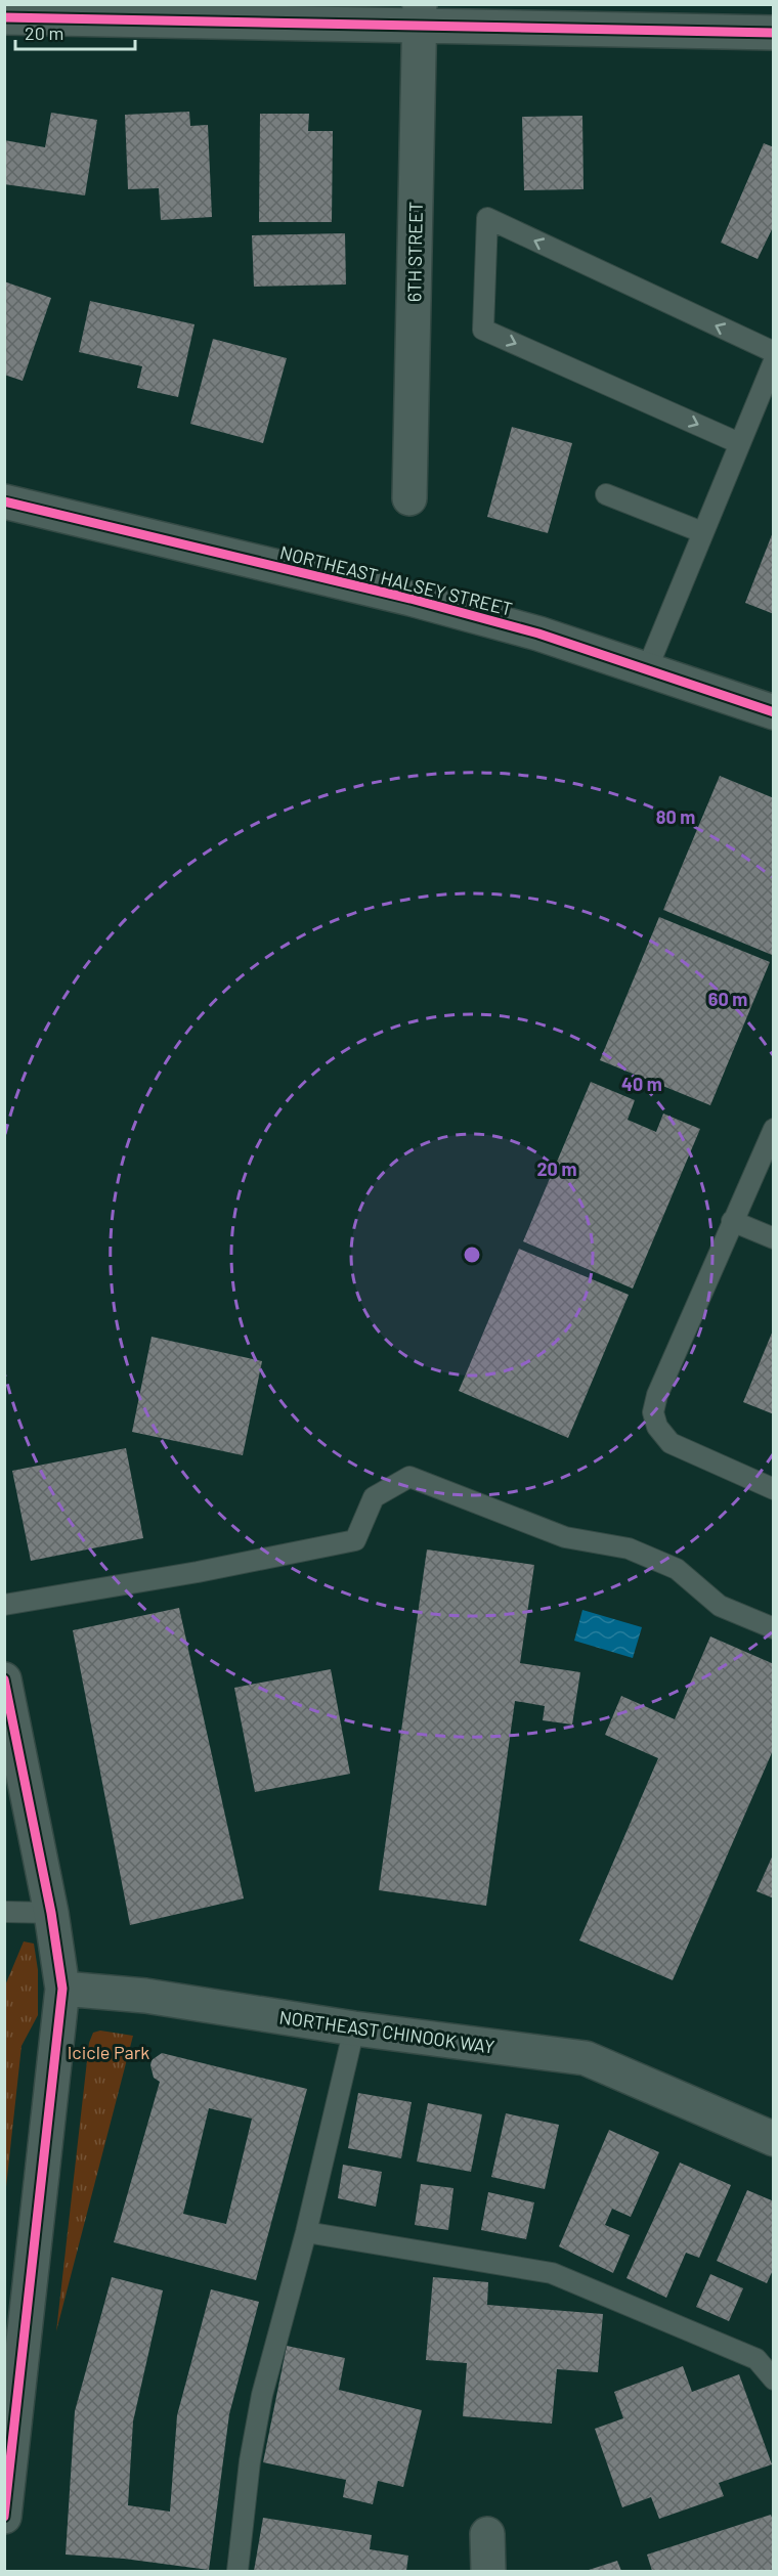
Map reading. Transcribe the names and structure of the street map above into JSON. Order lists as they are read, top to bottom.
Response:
{
  "streets": {
    "street": ["6TH STREET", "NORTHEAST HALSEY STREET", "NORTHEAST CHINOOK WAY"]
  },
  "parks": ["Icicle Park"],
  "scale_bar": "20 m",
  "rings": [
    "80 m",
    "60 m",
    "40 m",
    "20 m"
  ]
}
